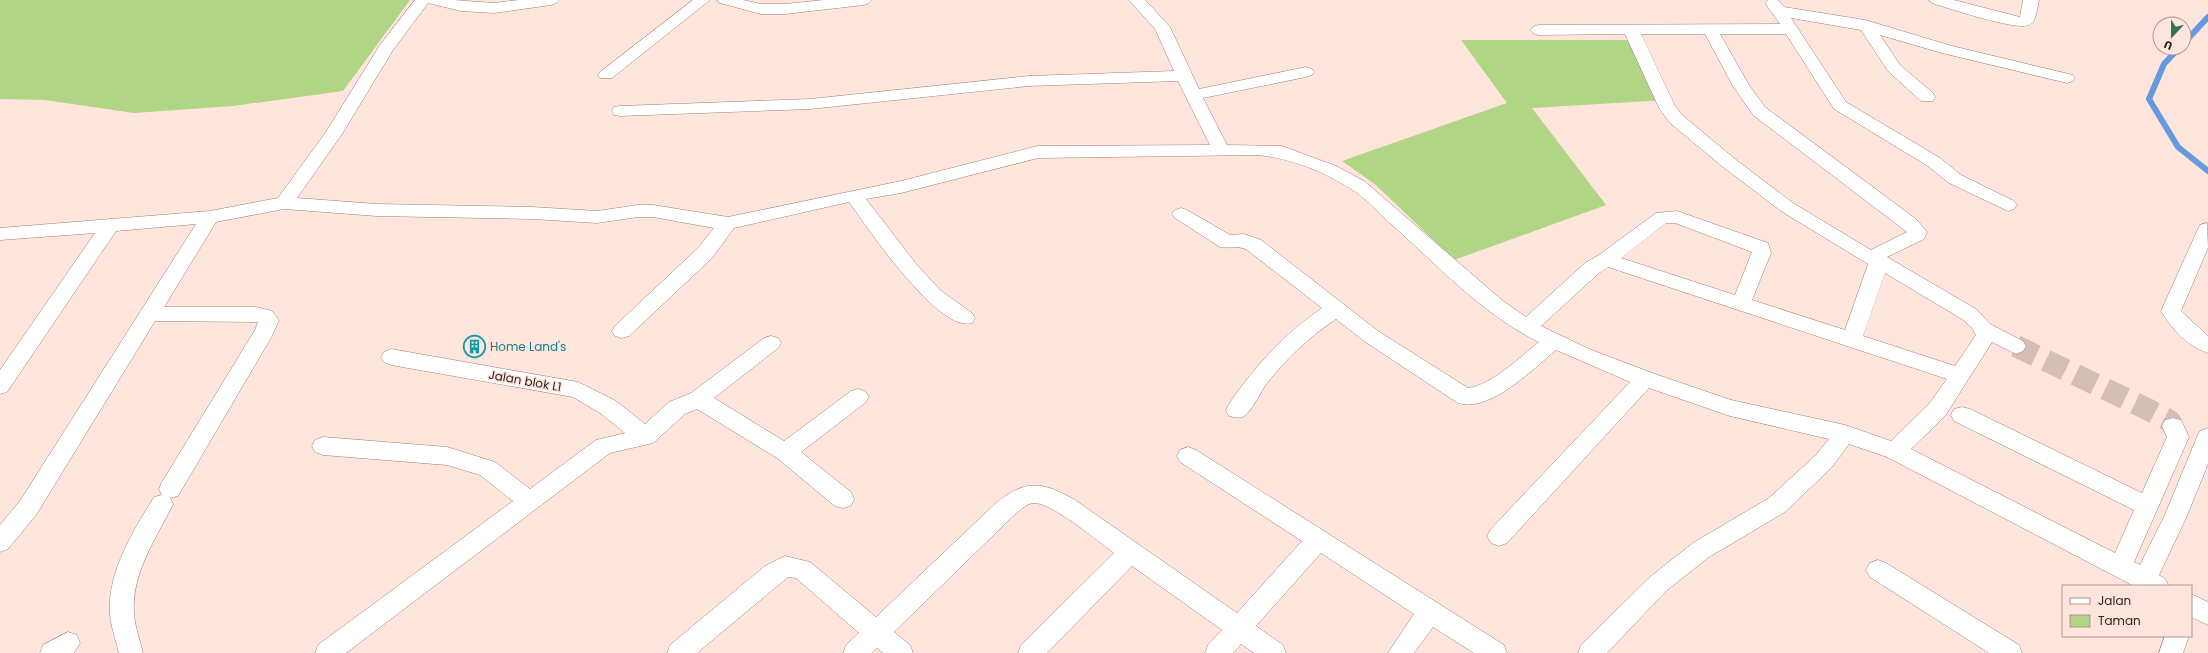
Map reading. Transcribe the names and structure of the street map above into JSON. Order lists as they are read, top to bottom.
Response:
{
  "streets": {
    "street": ["Jalan blok L1"]
  },
  "places": {
    "building": ["Home Land's"]
  },
  "legend": ["Jalan", "Taman"],
  "north": "bottom"
}
